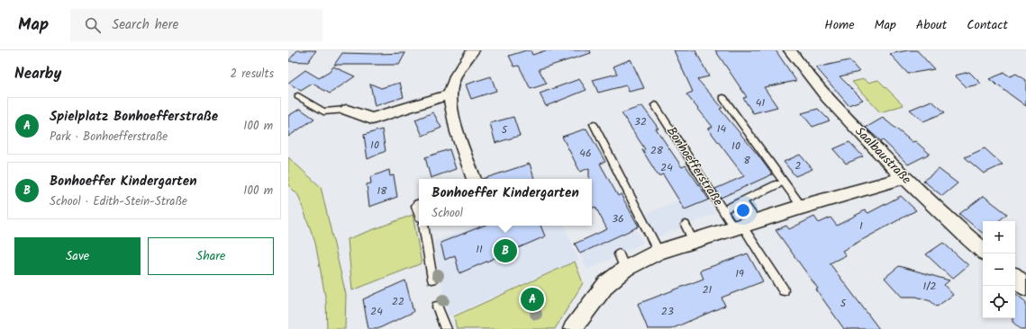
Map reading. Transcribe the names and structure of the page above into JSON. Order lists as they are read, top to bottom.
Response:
{
  "streets": {
    "street": ["Saalbaustraße"],
    "lane": ["Bonhoefferstraße"]
  },
  "house_numbers": [
    "41",
    "32",
    "14",
    "5",
    "10",
    "10",
    "28",
    "46",
    "8",
    "2",
    "24",
    "18",
    "36",
    "1",
    "11",
    "19",
    "1/2",
    "21",
    "22",
    "5",
    "24",
    "23"
  ],
  "page": {
    "header": "Map",
    "search": "Search here",
    "nav": [
      "Home",
      "Map",
      "About",
      "Contact"
    ],
    "heading": ["Nearby", "2 results"],
    "list": [
      {
        "mark": "A",
        "name": "Spielplatz Bonhoefferstraße",
        "note": "Park · Bonhoefferstraße",
        "value": "100 m"
      },
      {
        "mark": "B",
        "name": "Bonhoeffer Kindergarten",
        "note": "School · Edith-Stein-Straße",
        "value": "100 m"
      }
    ],
    "popup": ["Bonhoeffer Kindergarten", "School"],
    "map_buttons": ["+", "−"],
    "buttons": ["Save", "Share"],
    "pins": ["B", "A"]
  }
}
